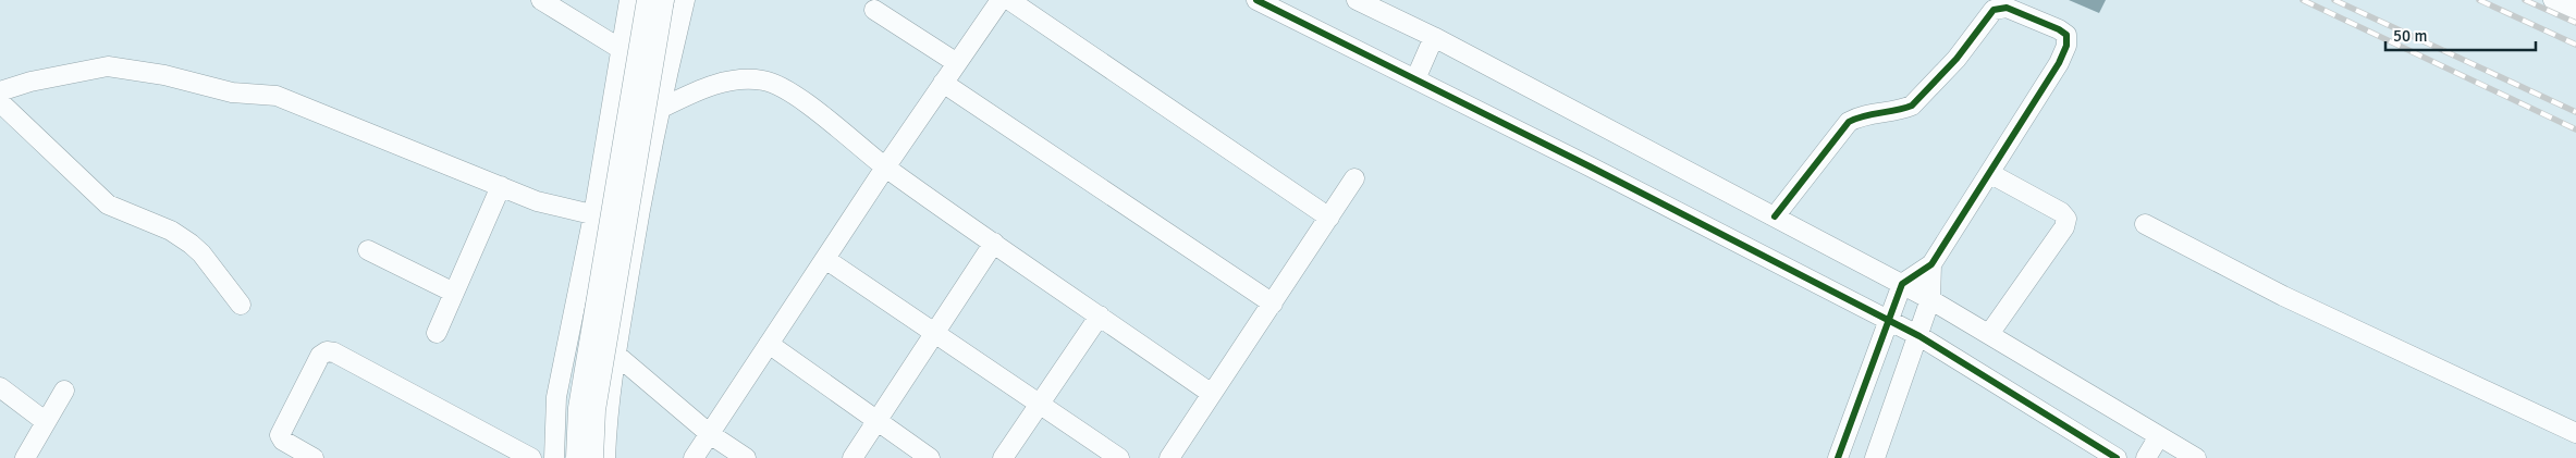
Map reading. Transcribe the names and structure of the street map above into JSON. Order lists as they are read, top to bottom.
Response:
{
  "scale_bar": "50 m"
}
